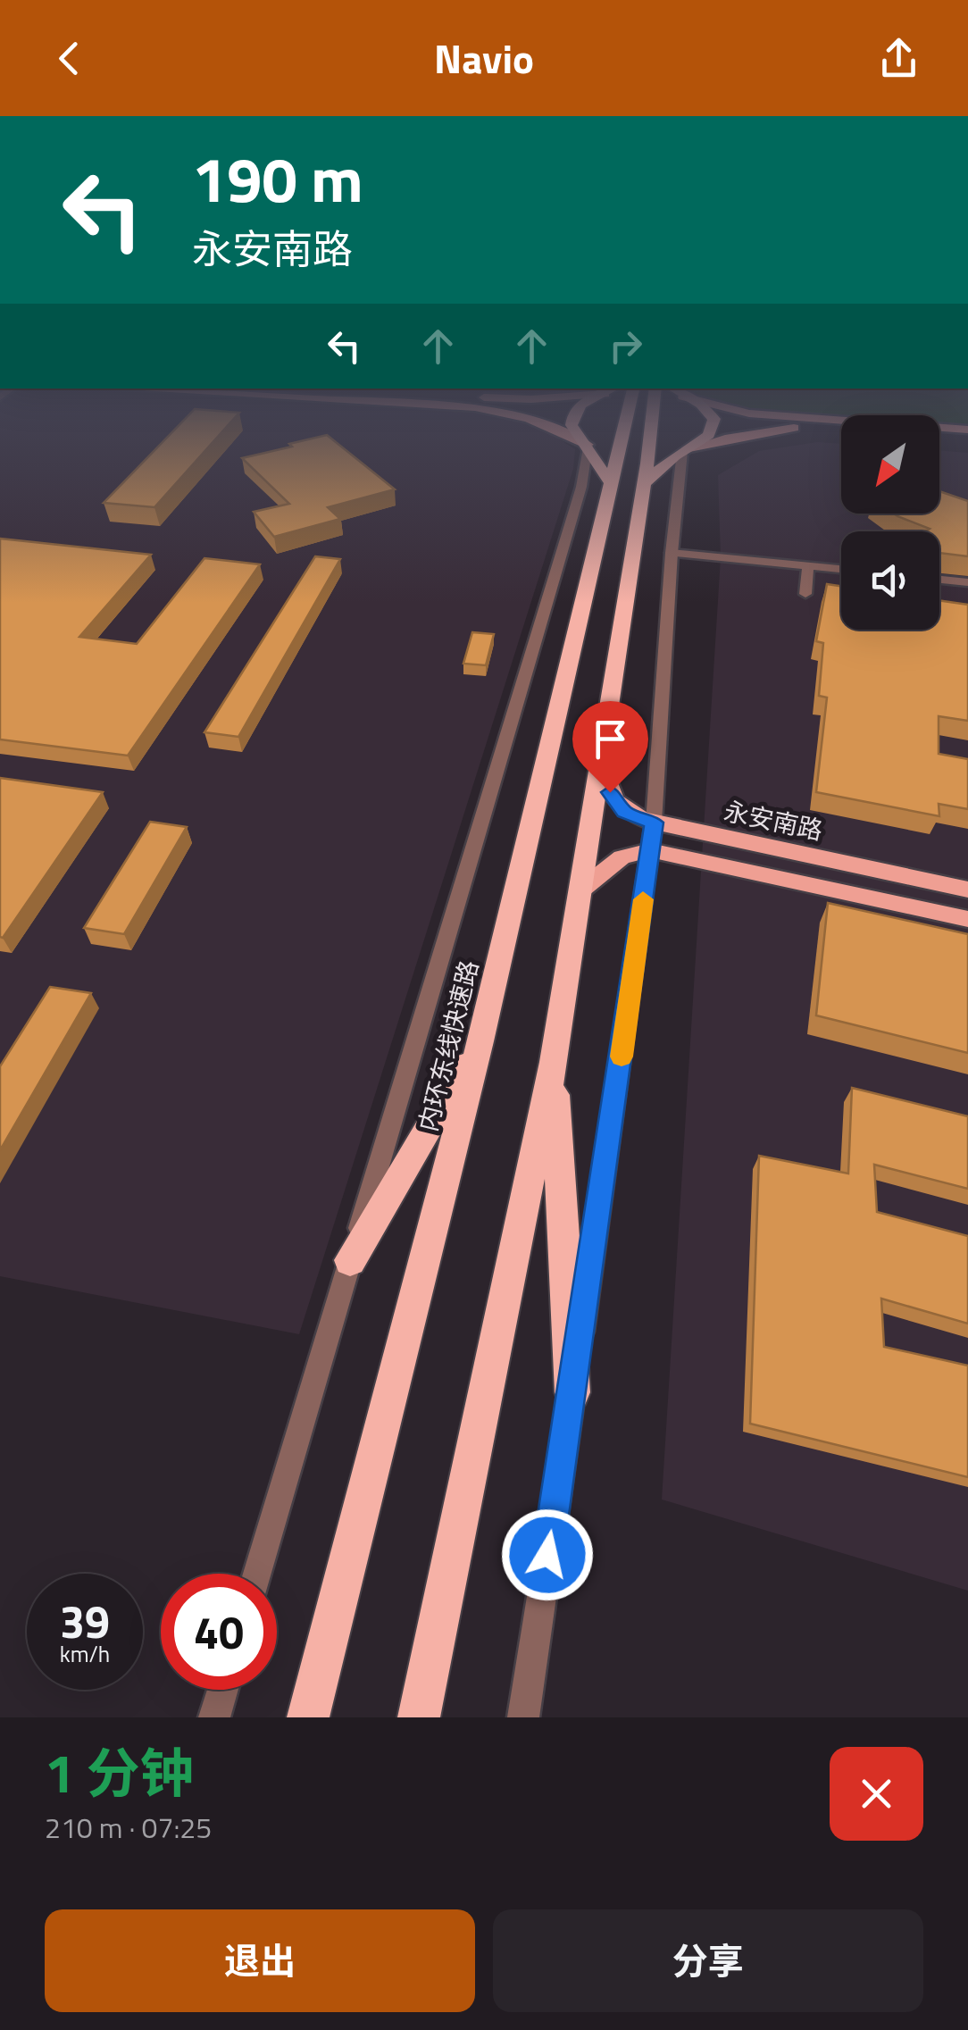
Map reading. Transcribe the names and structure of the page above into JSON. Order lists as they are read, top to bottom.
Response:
{
  "streets": {
    "highway": ["内环东线快速路"],
    "main road": ["永安南路"]
  },
  "north": "bottom left",
  "page": {
    "header": "Navio",
    "turn": ["190 m", "永安南路"],
    "speed": "39 km/h",
    "limit": "40",
    "heading": ["1 分钟", "210 m · 07:25"],
    "buttons": ["退出", "分享"]
  }
}
